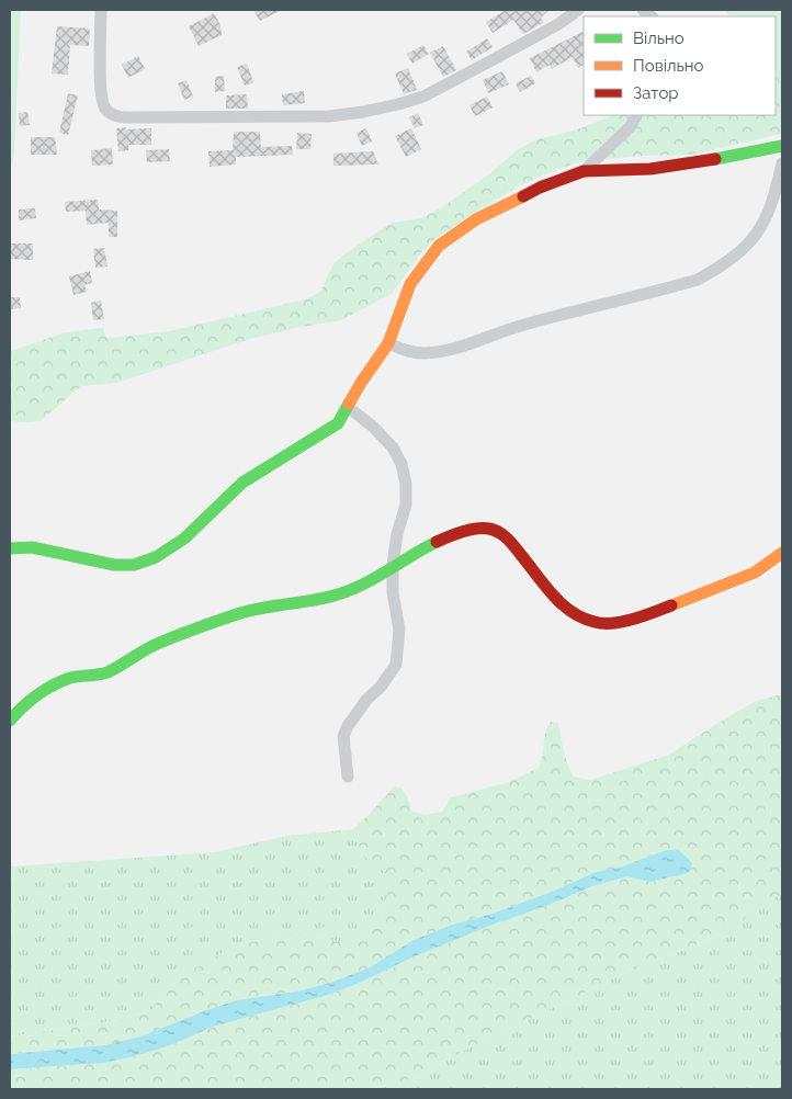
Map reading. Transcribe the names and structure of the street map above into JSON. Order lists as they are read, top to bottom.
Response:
{
  "legend": ["Вільно", "Повільно", "Затор"]
}
